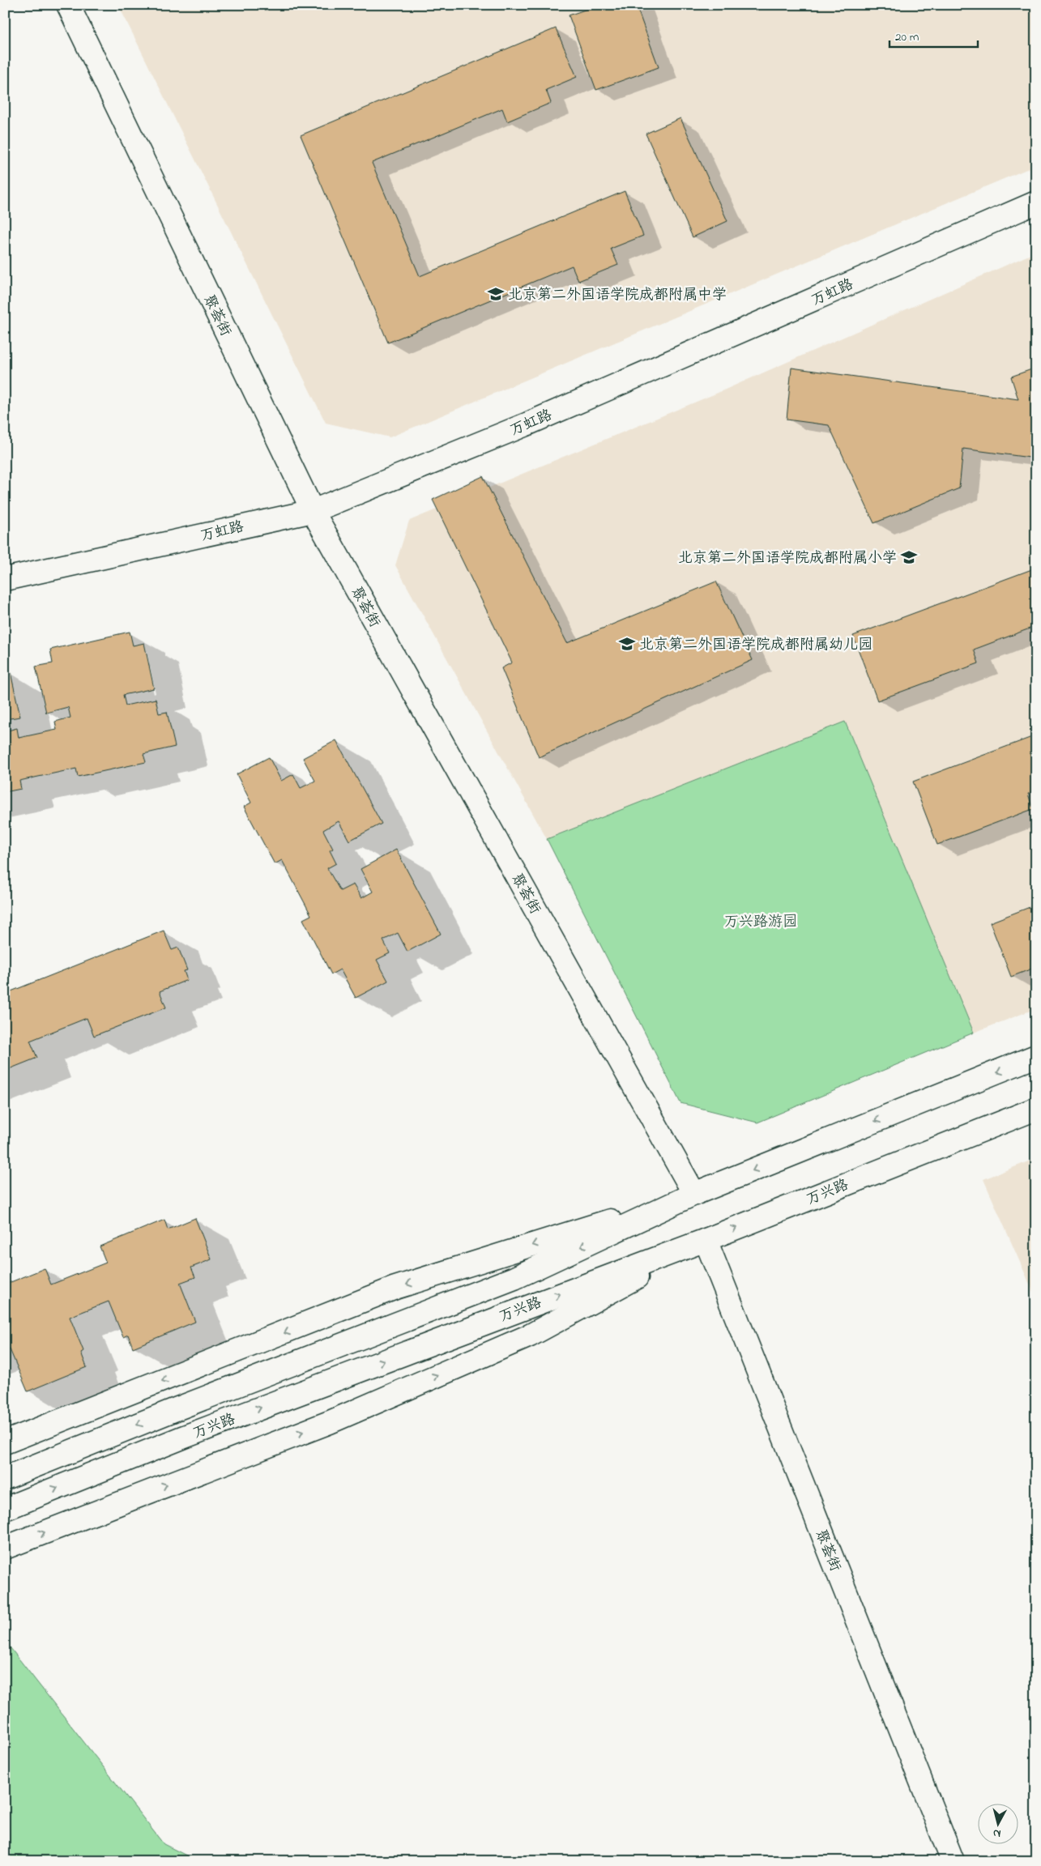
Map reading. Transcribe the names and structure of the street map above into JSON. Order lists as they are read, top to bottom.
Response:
{
  "streets": {
    "street": ["万虹路", "聚荟街", "万兴路"]
  },
  "crossings": [
    ["万虹路", "聚荟街"],
    ["聚荟街", "万兴路"]
  ],
  "parks": ["万兴路游园"],
  "places": {
    "school or university": ["北京第二外国语学院成都附属中学", "北京第二外国语学院成都附属小学", "北京第二外国语学院成都附属幼儿园"]
  },
  "scale_bar": "20 m",
  "north": "bottom"
}
